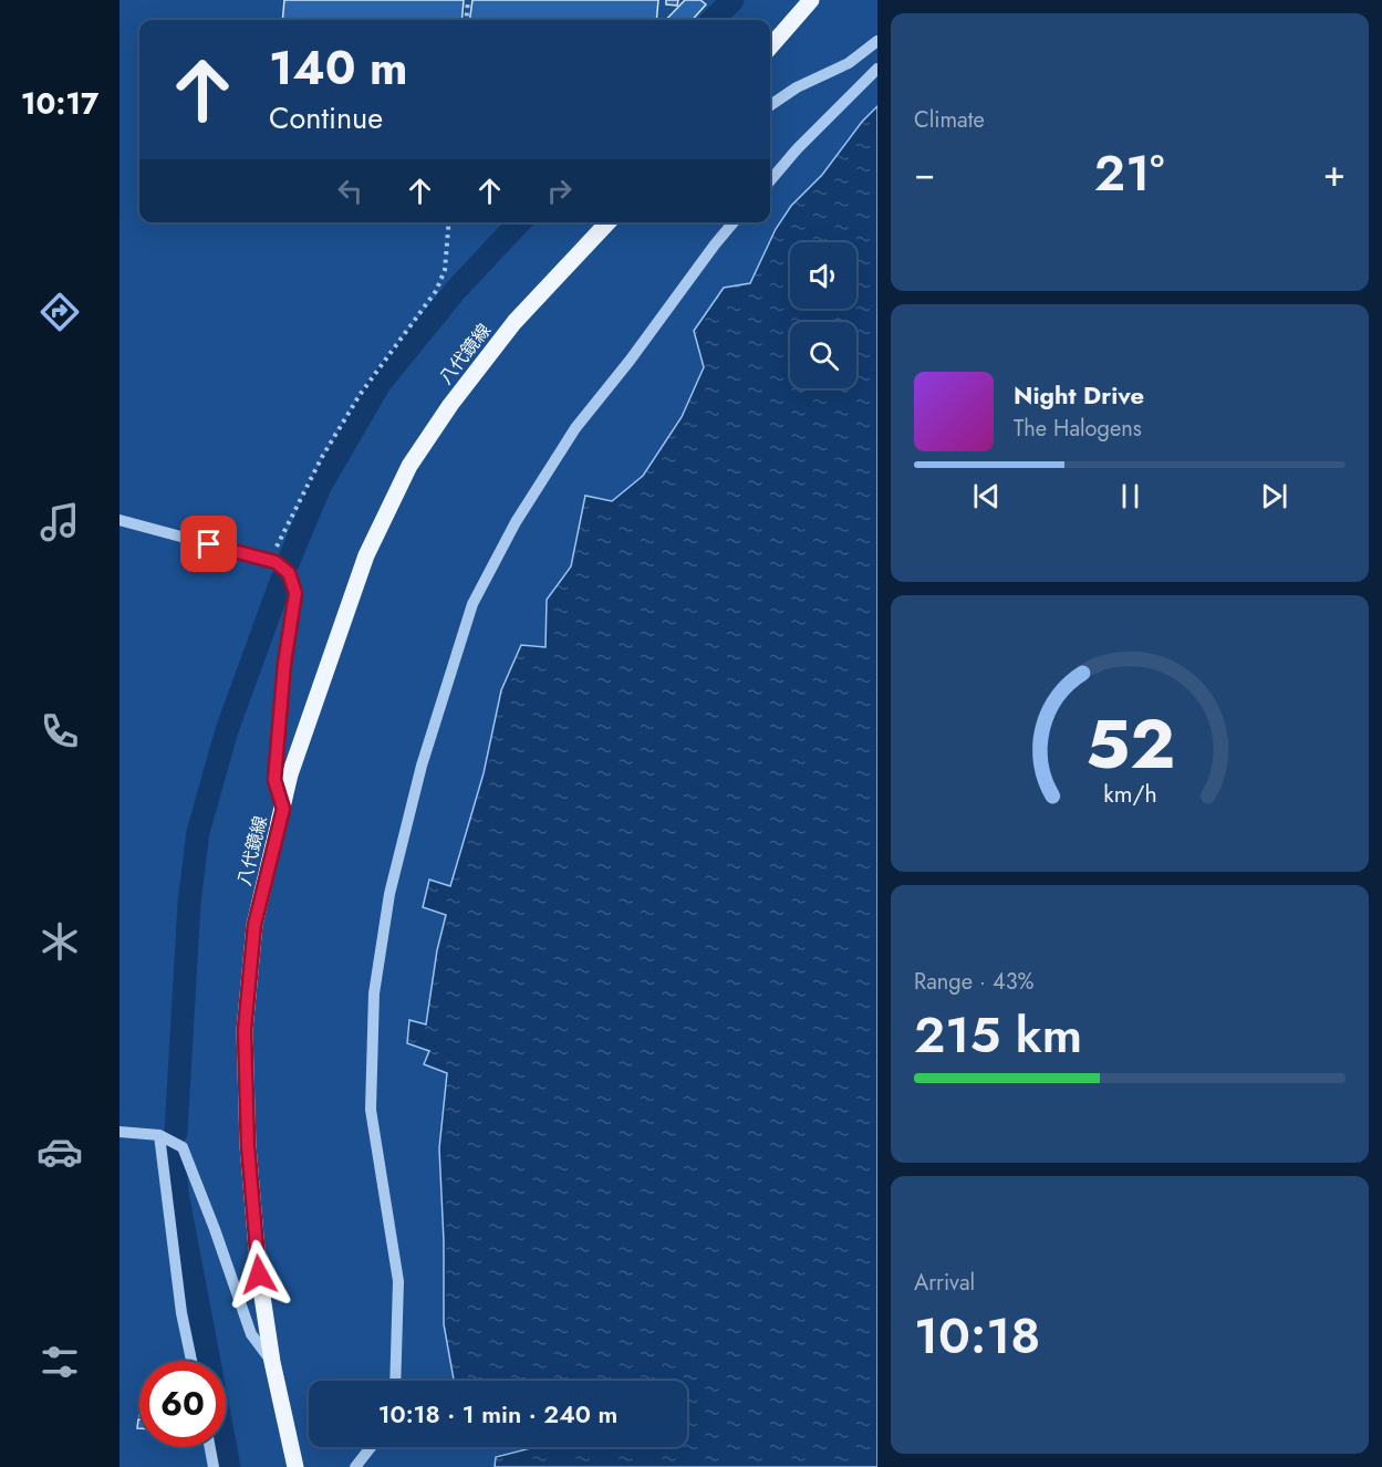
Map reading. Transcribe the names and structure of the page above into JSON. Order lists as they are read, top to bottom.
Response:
{
  "streets": {
    "main road": ["八代鏡線"]
  },
  "page": {
    "tabs": "10:17",
    "tile": [
      "Climate",
      ["Range · 43%", "215 km"],
      ["Arrival", "10:18"]
    ],
    "turn": ["140 m", "Continue"],
    "heat": ["−", "21°", "+"],
    "song": ["Night Drive", "The Halogens"],
    "limit": "60",
    "trip": "10:18 · 1 min · 240 m",
    "gauge": ["52", "km/h"]
  }
}
